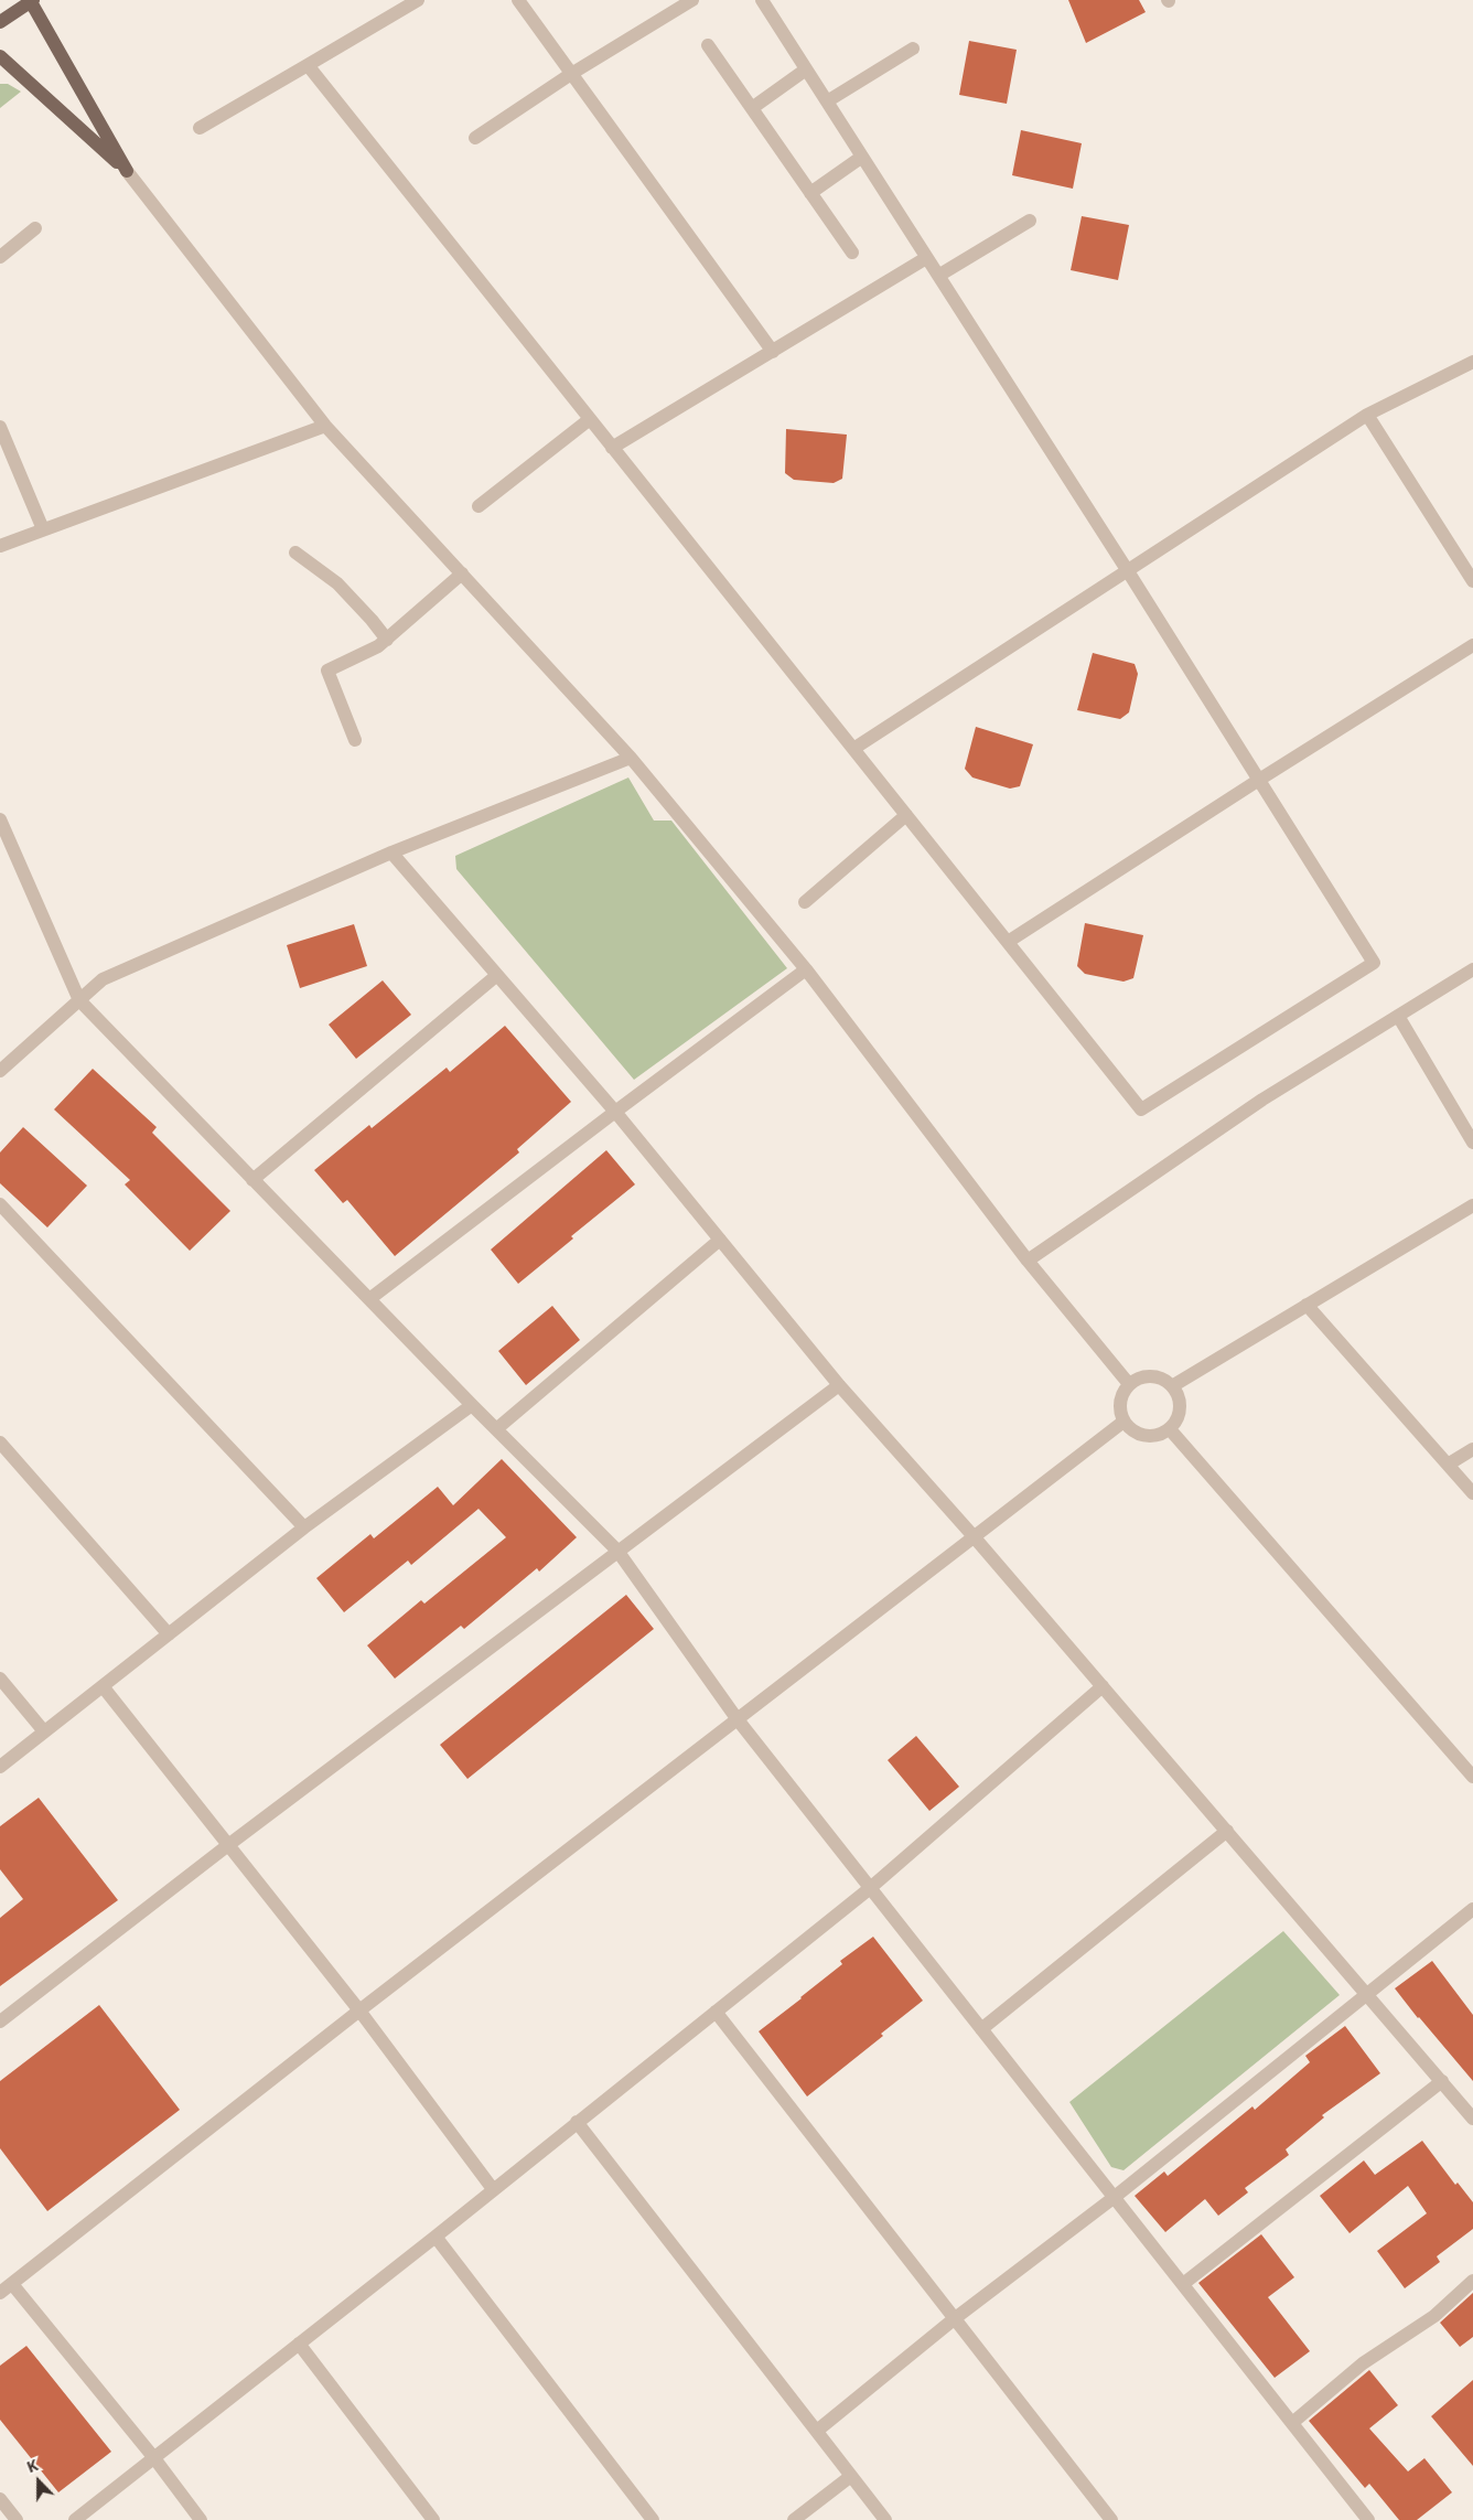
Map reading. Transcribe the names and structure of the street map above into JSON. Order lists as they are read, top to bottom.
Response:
{
  "north": "top"
}
